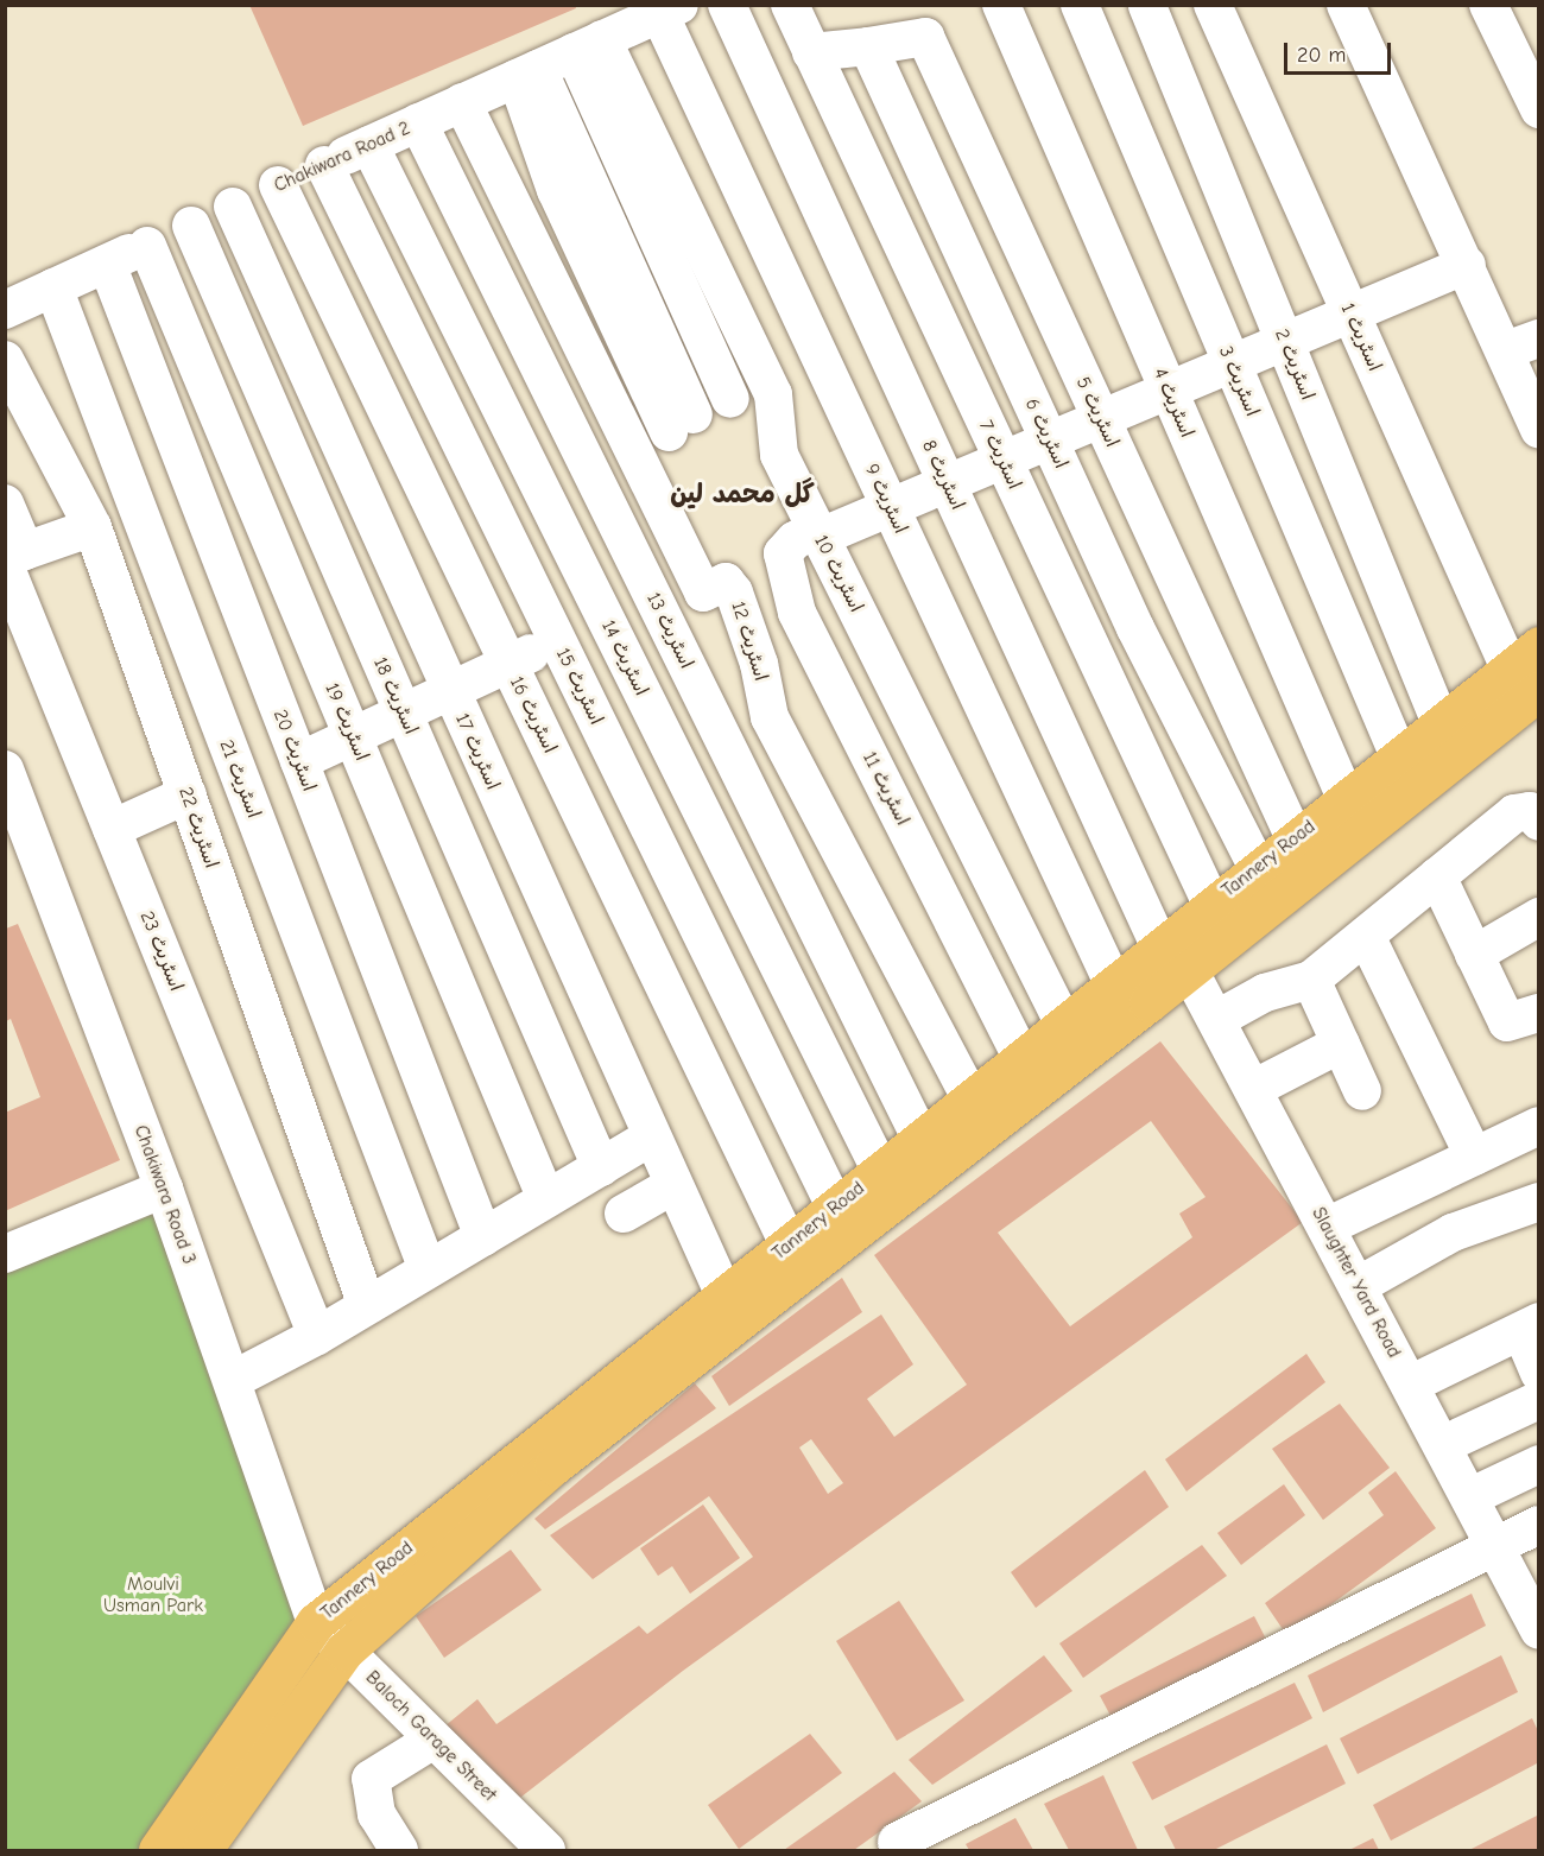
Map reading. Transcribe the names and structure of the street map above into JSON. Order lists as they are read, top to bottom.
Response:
{
  "streets": {
    "main road": ["Tannery Road"],
    "street": [
      "Chakiwara Road 2",
      "اسٹریٹ 1",
      "اسٹریٹ 2",
      "اسٹریٹ 3",
      "اسٹریٹ 4",
      "اسٹریٹ 5",
      "اسٹریٹ 6",
      "اسٹریٹ 7",
      "اسٹریٹ 8",
      "اسٹریٹ 9",
      "اسٹریٹ 10",
      "اسٹریٹ 13",
      "اسٹریٹ 12",
      "اسٹریٹ 14",
      "اسٹریٹ 15",
      "اسٹریٹ 18",
      "اسٹریٹ 16",
      "اسٹریٹ 19",
      "اسٹریٹ 20",
      "اسٹریٹ 17",
      "اسٹریٹ 21",
      "اسٹریٹ 11",
      "اسٹریٹ 22",
      "اسٹریٹ 23",
      "Chakiwara Road 3",
      "Slaughter Yard Road",
      "Baloch Garage Street"
    ]
  },
  "crossings": [
    ["Chakiwara Road 2", "اسٹریٹ 9"],
    ["Chakiwara Road 2", "اسٹریٹ 10"],
    ["Chakiwara Road 2", "اسٹریٹ 13"],
    ["Chakiwara Road 2", "اسٹریٹ 12"],
    ["Chakiwara Road 2", "اسٹریٹ 14"],
    ["Chakiwara Road 2", "اسٹریٹ 15"],
    ["Chakiwara Road 2", "اسٹریٹ 18"],
    ["Chakiwara Road 2", "اسٹریٹ 16"],
    ["Chakiwara Road 2", "اسٹریٹ 19"],
    ["Chakiwara Road 2", "اسٹریٹ 20"],
    ["Chakiwara Road 2", "اسٹریٹ 17"],
    ["Chakiwara Road 2", "اسٹریٹ 21"],
    ["اسٹریٹ 1", "Tannery Road"],
    ["اسٹریٹ 2", "Tannery Road"],
    ["اسٹریٹ 3", "Tannery Road"],
    ["اسٹریٹ 4", "Tannery Road"],
    ["اسٹریٹ 5", "اسٹریٹ 6"],
    ["اسٹریٹ 5", "Tannery Road"],
    ["اسٹریٹ 6", "Tannery Road"],
    ["اسٹریٹ 7", "Tannery Road"],
    ["اسٹریٹ 8", "Tannery Road"],
    ["اسٹریٹ 8", "Slaughter Yard Road"],
    ["اسٹریٹ 9", "Tannery Road"],
    ["اسٹریٹ 10", "Tannery Road"],
    ["اسٹریٹ 13", "Tannery Road"],
    ["اسٹریٹ 12", "Tannery Road"],
    ["اسٹریٹ 14", "Tannery Road"],
    ["اسٹریٹ 15", "Tannery Road"],
    ["اسٹریٹ 16", "Tannery Road"],
    ["اسٹریٹ 17", "Tannery Road"],
    ["اسٹریٹ 11", "Tannery Road"],
    ["Tannery Road", "Chakiwara Road 3"],
    ["Tannery Road", "Slaughter Yard Road"],
    ["Tannery Road", "Baloch Garage Street"],
    ["Chakiwara Road 3", "Baloch Garage Street"]
  ],
  "districts": ["گل محمد لین"],
  "parks": ["Moulvi Usman Park"],
  "scale_bar": "20 m"
}
